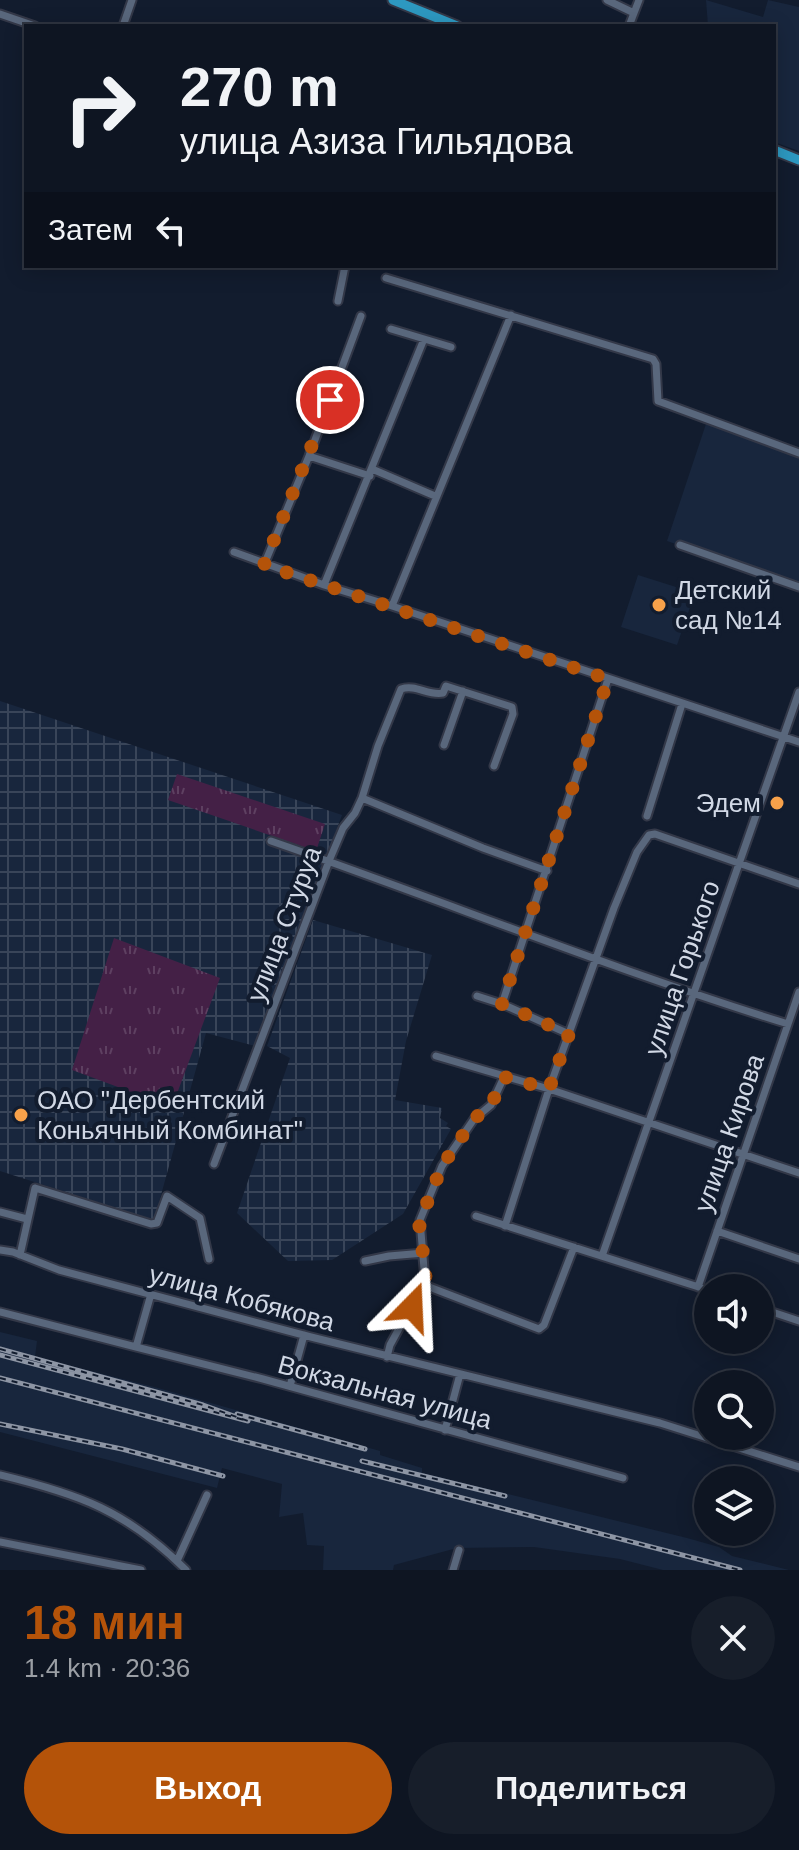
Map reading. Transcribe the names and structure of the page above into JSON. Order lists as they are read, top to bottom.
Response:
{
  "streets": {
    "street": [
      "улица Стуруа",
      "улица Горького",
      "улица Кирова",
      "улица Кобякова",
      "Вокзальная улица"
    ]
  },
  "places": ["Детский сад №14", "Эдем", "ОАО \"Дербентский Коньячный Комбинат\""],
  "page": {
    "turn": ["270 m", "улица Азиза Гильядова"],
    "then": "Затем",
    "heading": ["18 мин", "1.4 km · 20:36"],
    "buttons": ["Выход", "Поделиться"]
  }
}
